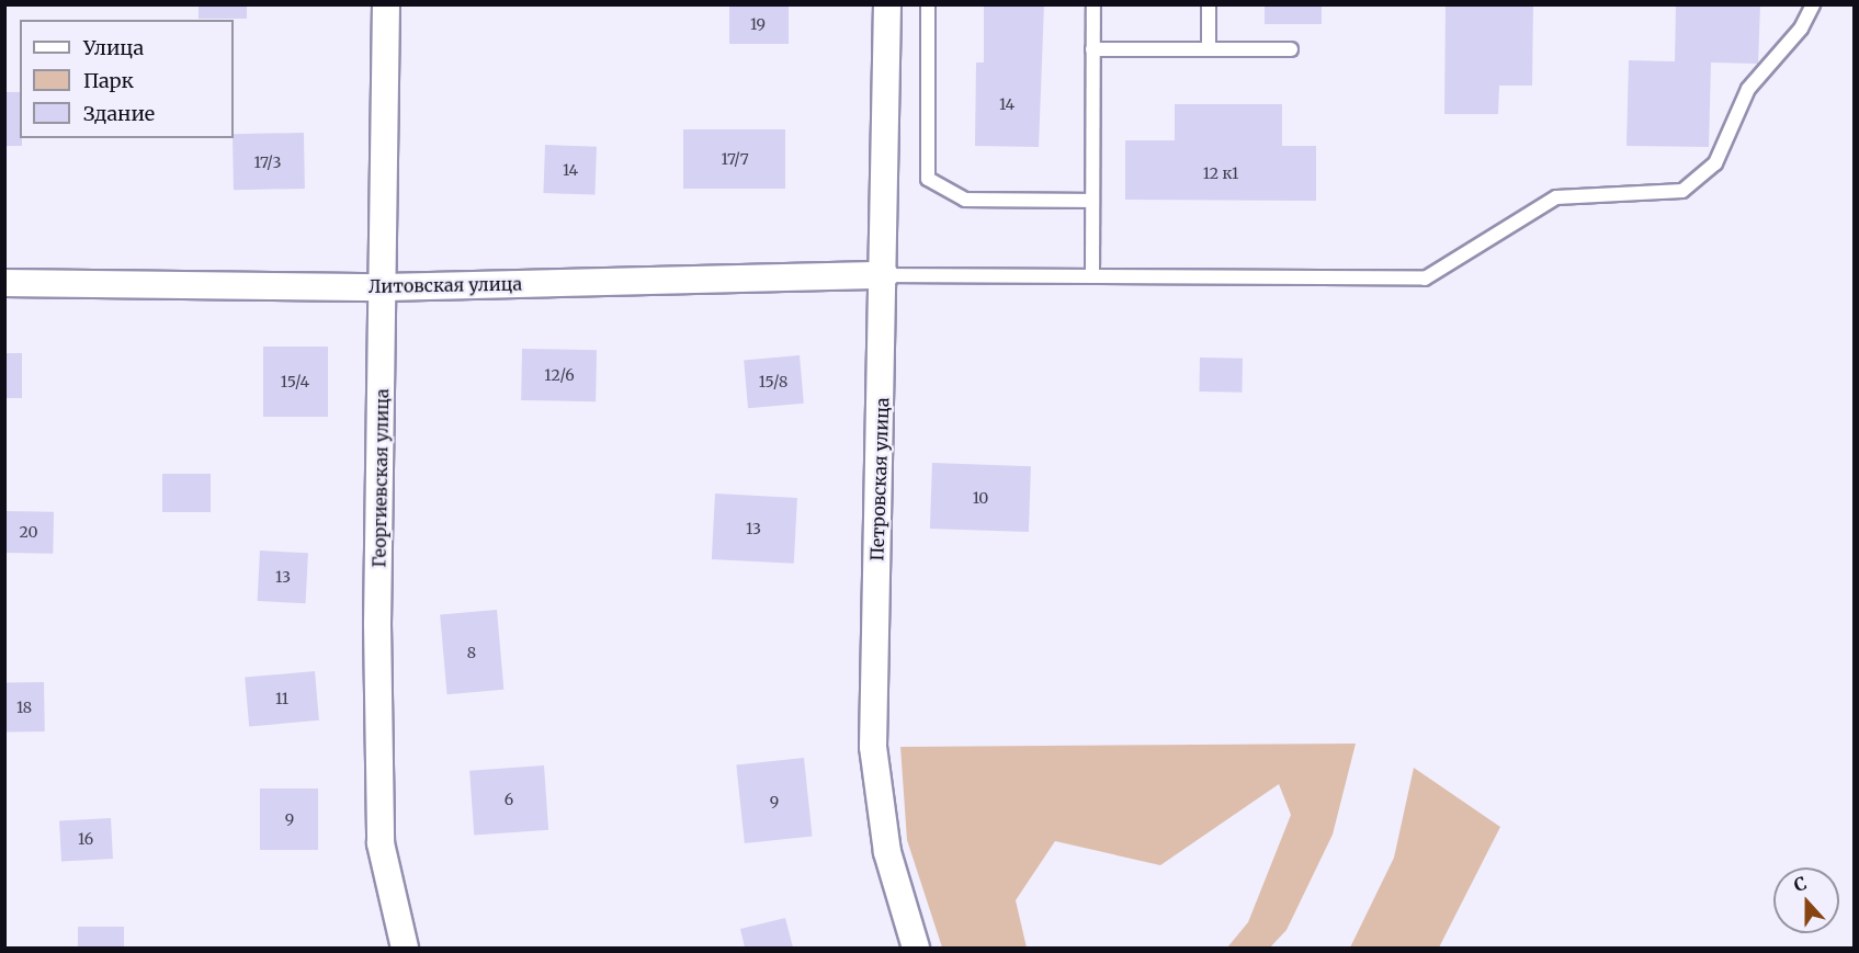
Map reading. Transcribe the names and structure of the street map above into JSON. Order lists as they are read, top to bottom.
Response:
{
  "streets": {
    "street": ["Литовская улица", "Георгиевская улица", "Петровская улица"]
  },
  "crossings": [
    ["Литовская улица", "Георгиевская улица"],
    ["Литовская улица", "Петровская улица"]
  ],
  "house_numbers": [
    "19",
    "14",
    "17/7",
    "17/3",
    "14",
    "12 к1",
    "12/6",
    "15/4",
    "15/8",
    "10",
    "13",
    "20",
    "13",
    "8",
    "11",
    "18",
    "6",
    "9",
    "9",
    "16"
  ],
  "legend": ["Улица", "Парк", "Здание"],
  "north": "top"
}
